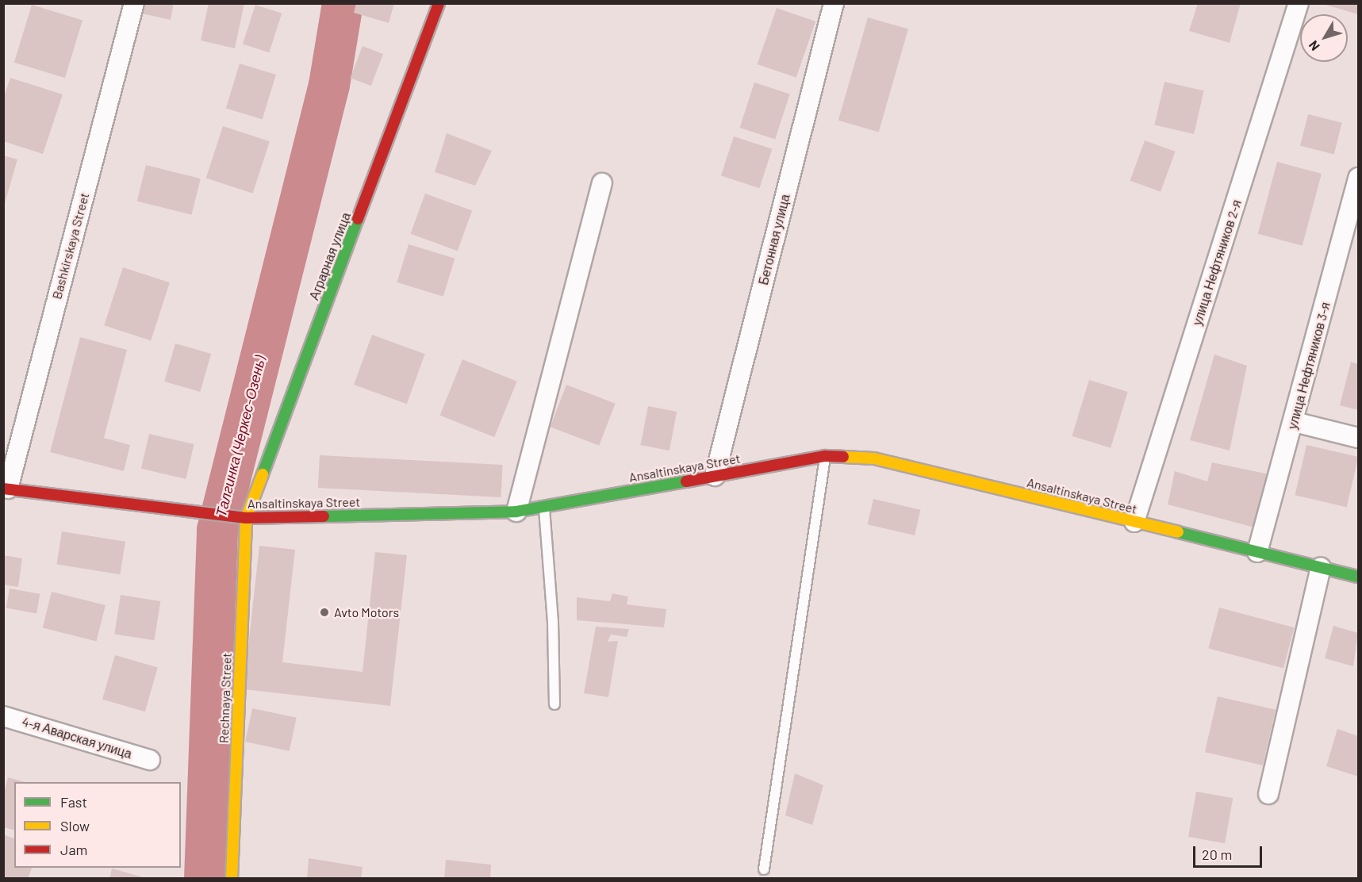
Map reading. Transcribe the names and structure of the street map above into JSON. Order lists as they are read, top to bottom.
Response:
{
  "streets": {
    "street": [
      "Бетонная улица",
      "Bashkirskaya Street",
      "Аграрная улица",
      "улица Нефтяников 2-я",
      "улица Нефтяников 3-я",
      "Ansaltinskaya Street",
      "Rechnaya Street",
      "4-я Аварская улица"
    ]
  },
  "crossings": [
    ["Бетонная улица", "Ansaltinskaya Street"],
    ["Bashkirskaya Street", "Ansaltinskaya Street"],
    ["Аграрная улица", "Ansaltinskaya Street"],
    ["Аграрная улица", "Rechnaya Street"],
    ["улица Нефтяников 2-я", "Ansaltinskaya Street"],
    ["улица Нефтяников 3-я", "Ansaltinskaya Street"],
    ["Ansaltinskaya Street", "Rechnaya Street"]
  ],
  "water": ["Талгинка (Черкес-Озень)"],
  "places": ["Avto Motors"],
  "legend": ["Fast", "Slow", "Jam"],
  "scale_bar": "20 m",
  "north": "bottom left"
}
